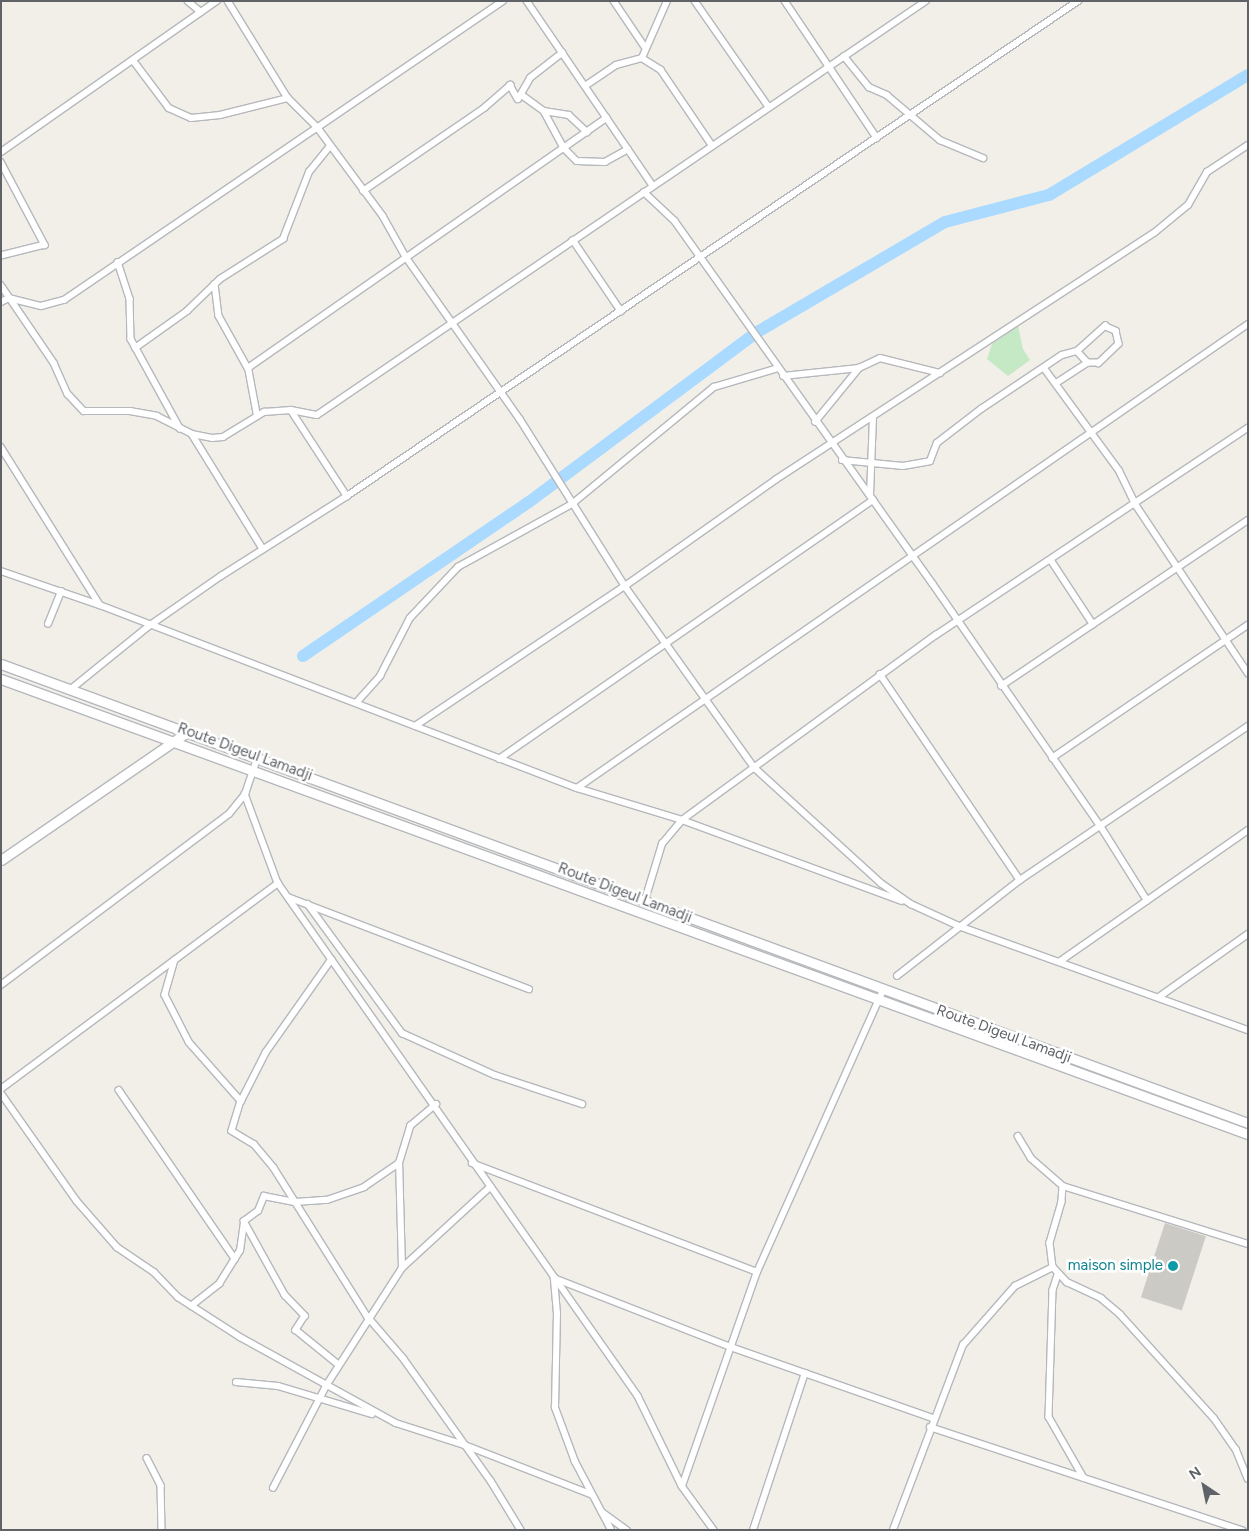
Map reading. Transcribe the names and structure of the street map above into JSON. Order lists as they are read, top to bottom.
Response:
{
  "streets": {
    "main road": ["Route Digeul Lamadji"]
  },
  "places": ["maison simple"],
  "north": "top left"
}
